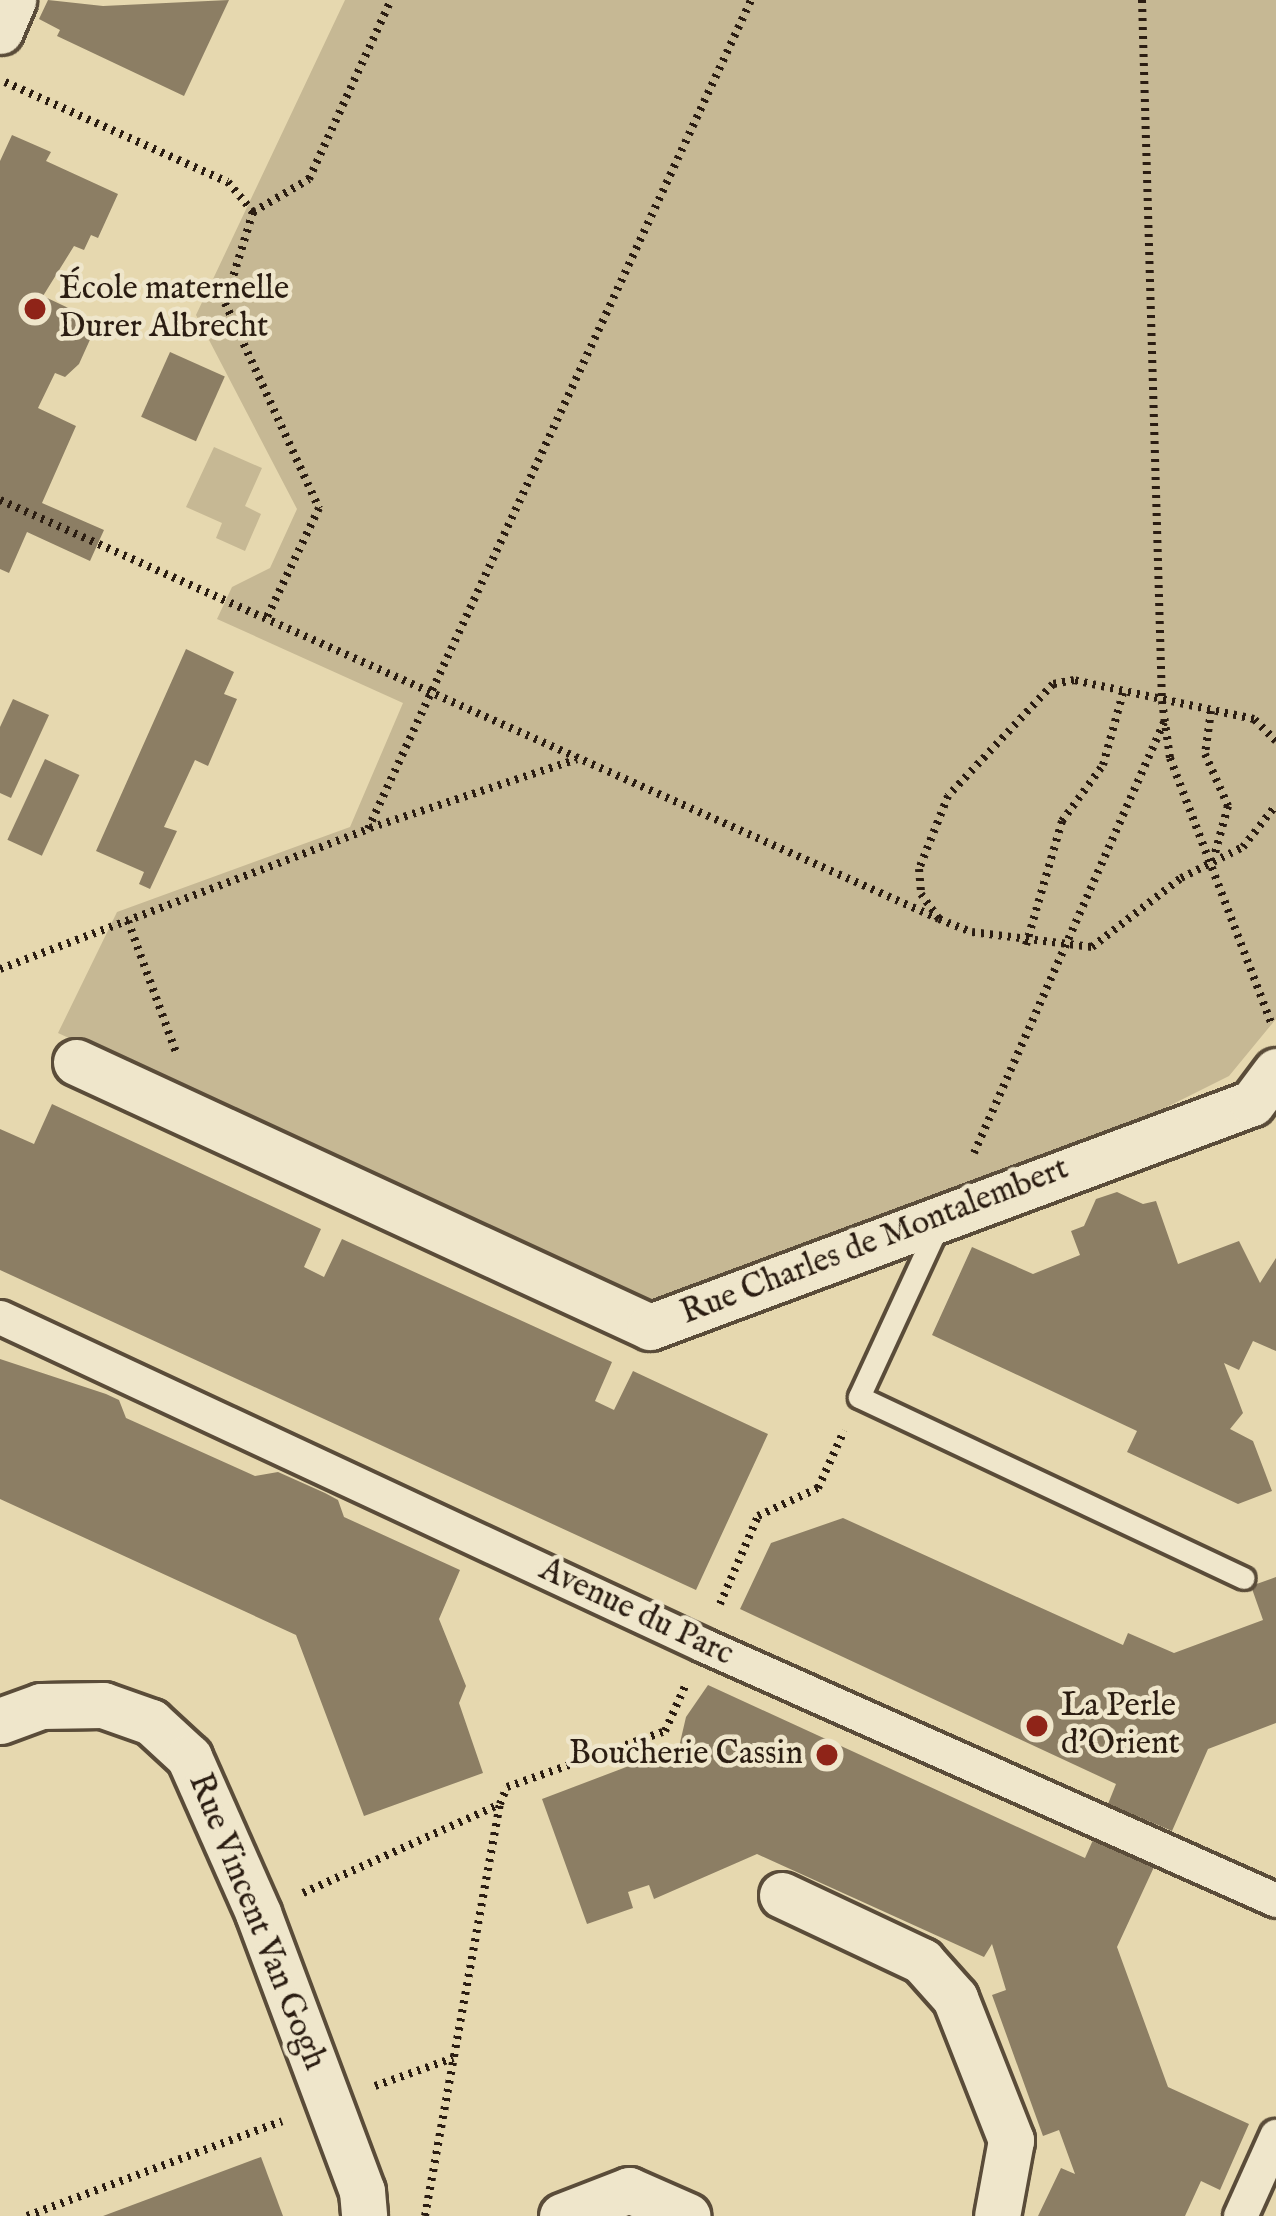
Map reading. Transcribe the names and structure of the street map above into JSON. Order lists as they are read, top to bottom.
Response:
{
  "streets": {
    "street": ["Rue Charles de Montalembert", "Avenue du Parc", "Rue Vincent Van Gogh"]
  },
  "places": ["École maternelle Durer Albrecht", "La Perle d'Orient", "Boucherie Cassin"]
}
